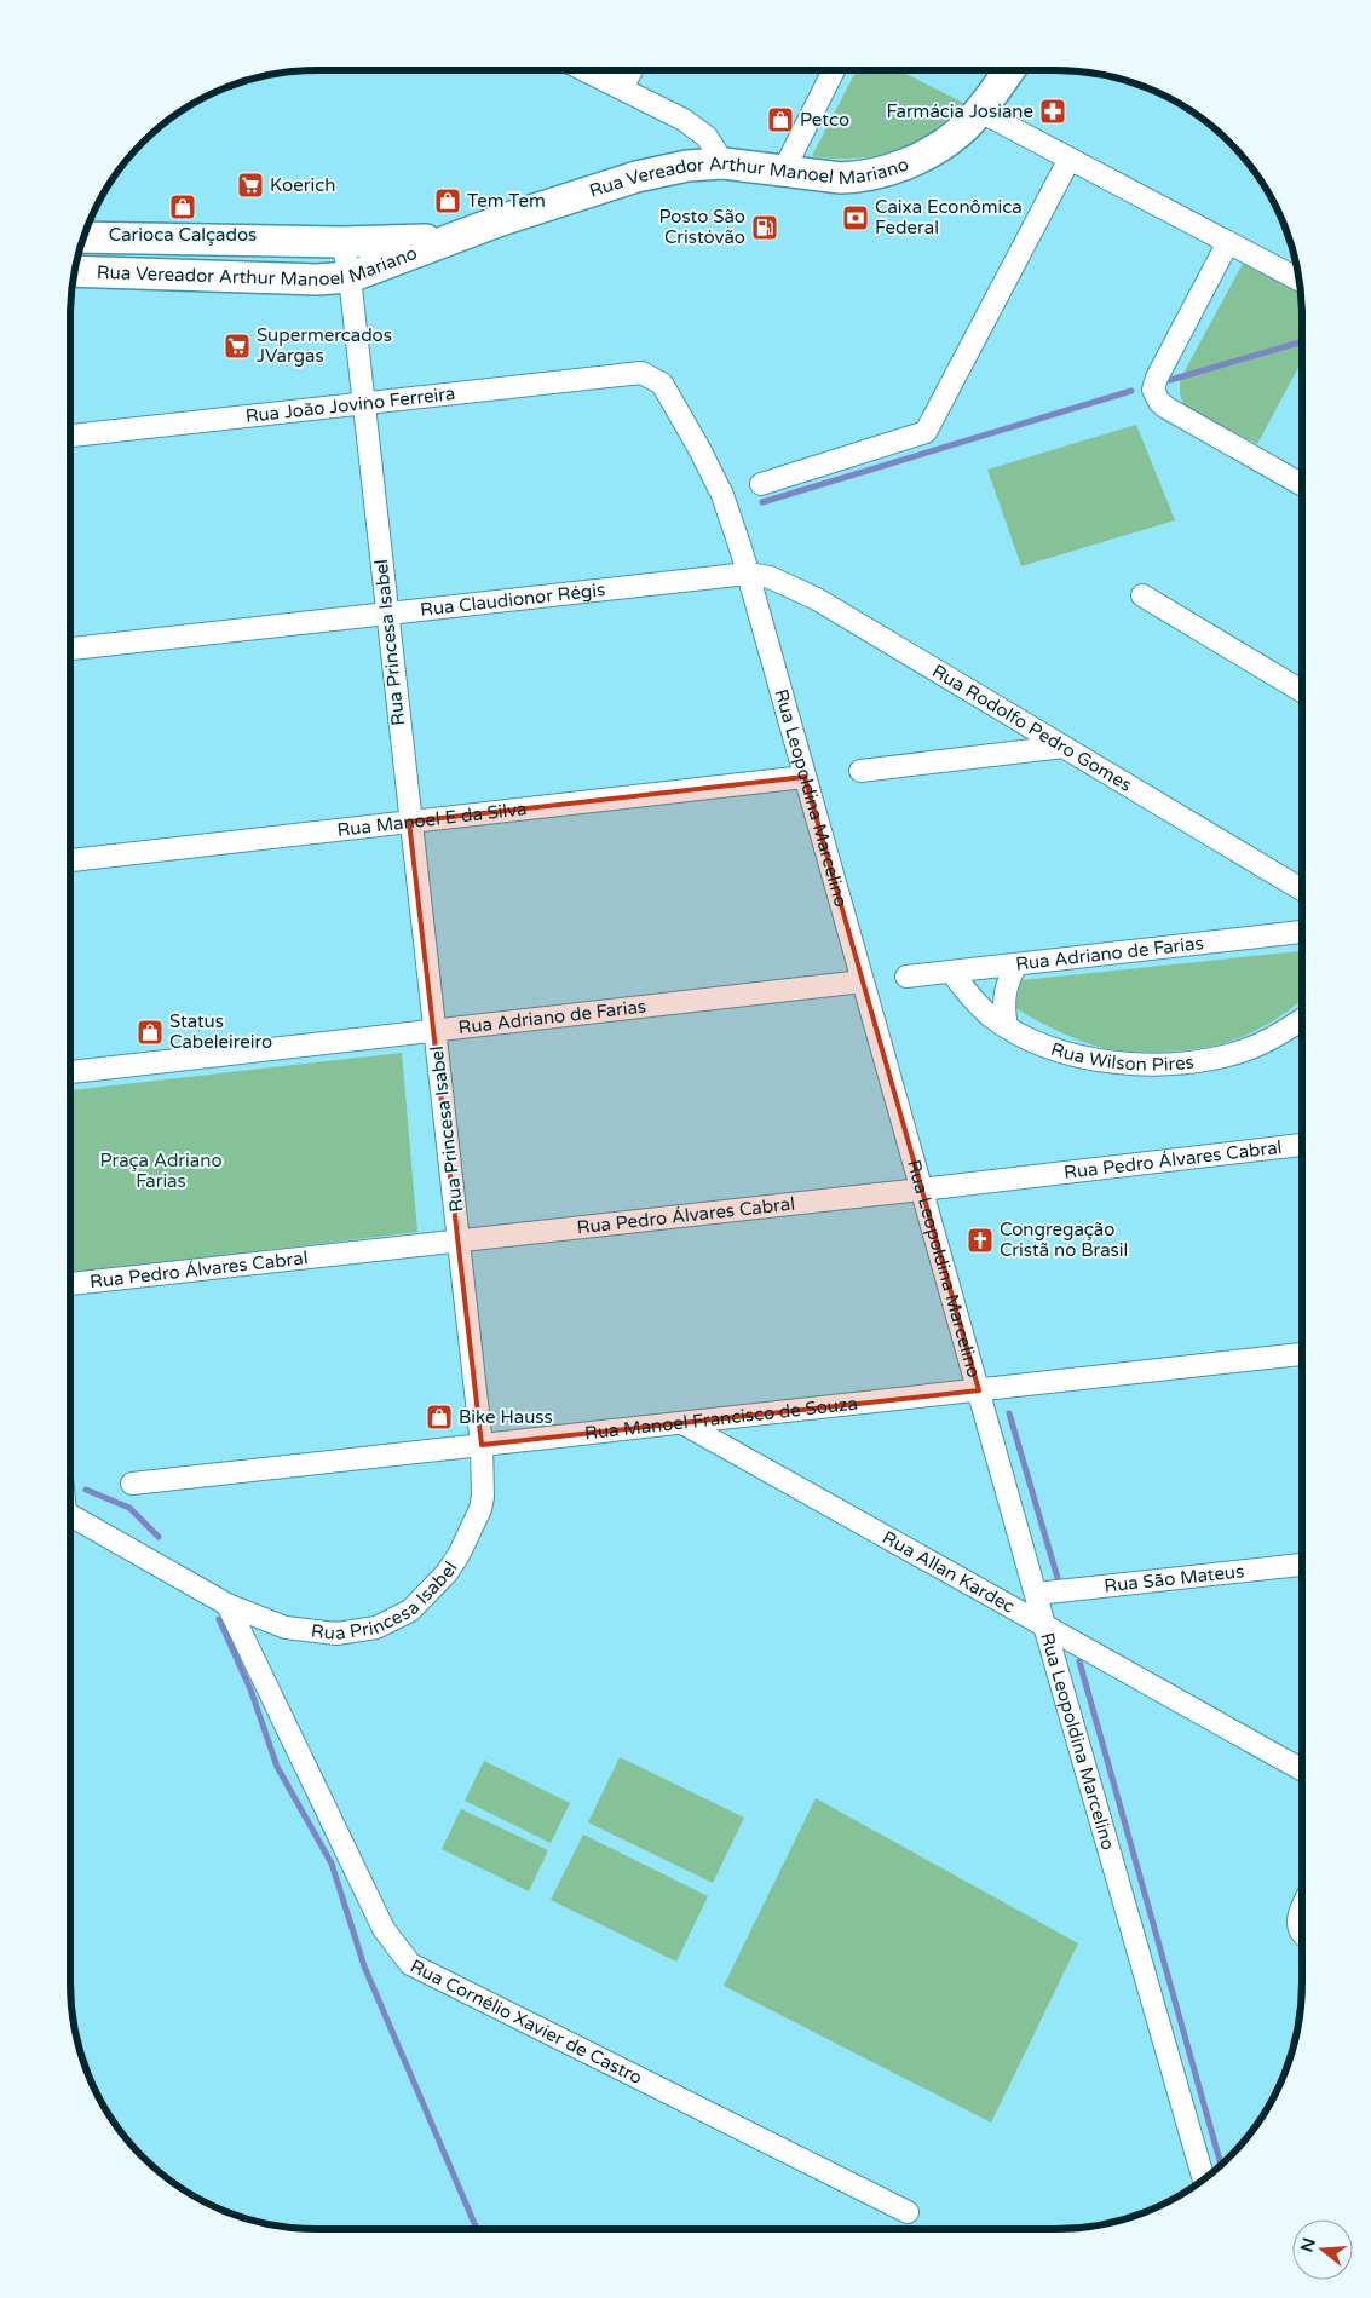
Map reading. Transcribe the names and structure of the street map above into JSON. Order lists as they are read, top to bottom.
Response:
{
  "streets": {
    "main road": ["Rua Vereador Arthur Manoel Mariano"],
    "street": [
      "Rua João Jovino Ferreira",
      "Rua Claudionor Régis",
      "Rua Princesa Isabel",
      "Rua Rodolfo Pedro Gomes",
      "Rua Leopoldina Marcelino",
      "Rua Manoel E da Silva",
      "Rua Adriano de Farias",
      "Rua Wilson Pires",
      "Rua Pedro Álvares Cabral",
      "Rua Manoel Francisco de Souza",
      "Rua Allan Kardec",
      "Rua São Mateus",
      "Rua Cornélio Xavier de Castro"
    ]
  },
  "crossings": [
    ["Rua Vereador Arthur Manoel Mariano", "Rua Princesa Isabel"],
    ["Rua João Jovino Ferreira", "Rua Princesa Isabel"],
    ["Rua João Jovino Ferreira", "Rua Leopoldina Marcelino"],
    ["Rua Claudionor Régis", "Rua Princesa Isabel"],
    ["Rua Claudionor Régis", "Rua Rodolfo Pedro Gomes"],
    ["Rua Claudionor Régis", "Rua Leopoldina Marcelino"],
    ["Rua Princesa Isabel", "Rua Manoel E da Silva"],
    ["Rua Princesa Isabel", "Rua Adriano de Farias"],
    ["Rua Princesa Isabel", "Rua Pedro Álvares Cabral"],
    ["Rua Princesa Isabel", "Rua Manoel Francisco de Souza"],
    ["Rua Princesa Isabel", "Rua Cornélio Xavier de Castro"],
    ["Rua Rodolfo Pedro Gomes", "Rua Leopoldina Marcelino"],
    ["Rua Leopoldina Marcelino", "Rua Manoel E da Silva"],
    ["Rua Leopoldina Marcelino", "Rua Adriano de Farias"],
    ["Rua Leopoldina Marcelino", "Rua Pedro Álvares Cabral"],
    ["Rua Leopoldina Marcelino", "Rua Manoel Francisco de Souza"],
    ["Rua Leopoldina Marcelino", "Rua Allan Kardec"],
    ["Rua Leopoldina Marcelino", "Rua São Mateus"],
    ["Rua Adriano de Farias", "Rua Wilson Pires"],
    ["Rua Manoel Francisco de Souza", "Rua Allan Kardec"]
  ],
  "parks": ["Praça Adriano Farias"],
  "places": {
    "pharmacy": ["Farmácia Josiane"],
    "shop": [
      "Petco",
      "Tem Tem",
      "Carioca Calçados",
      "Status Cabeleireiro",
      "Bike Hauss"
    ],
    "supermarket": ["Koerich", "Supermercados JVargas"],
    "bank": ["Caixa Econômica Federal"],
    "fuel station": ["Posto São Cristóvão"],
    "church": ["Congregação Cristã no Brasil"]
  },
  "north": "left"
}
